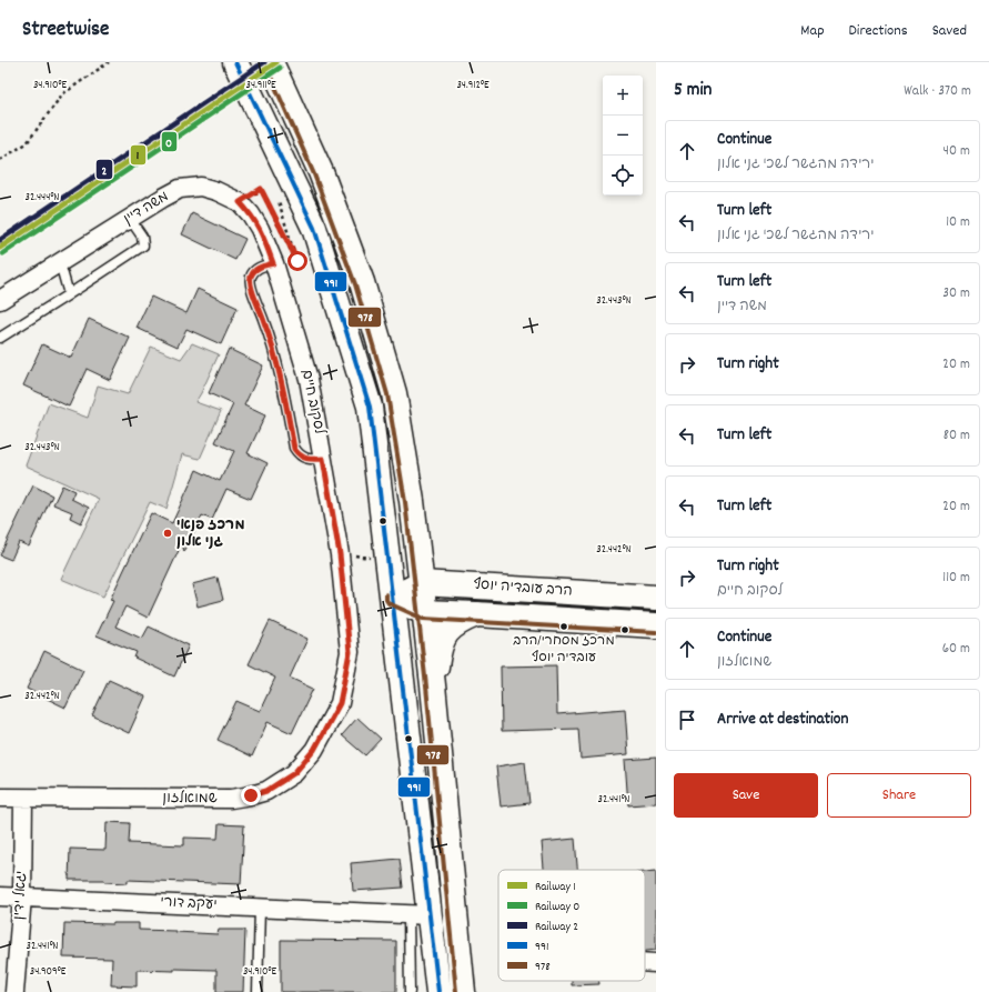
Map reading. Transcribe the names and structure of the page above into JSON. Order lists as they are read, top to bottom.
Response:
{
  "streets": {
    "main road": ["הרב עובדיה יוסף"],
    "street": [
      "משה דיין",
      "לסקוב חיים",
      "שמואלזון",
      "יגאל ידין",
      "יעקב דורי"
    ]
  },
  "crossings": [
    ["משה דיין", "לסקוב חיים"],
    ["לסקוב חיים", "שמואלזון"],
    ["שמואלזון", "יגאל ידין"],
    ["יגאל ידין", "יעקב דורי"]
  ],
  "places": ["מרכז פנאי גני אלון", "מרכז מסחרי/הרב עובדיה יוסף"],
  "lines": [
    "rail line 1",
    "rail line 2",
    "transit line 991",
    "transit line 978",
    "rail line 0"
  ],
  "legend": [
    "Railway 1",
    "Railway 0",
    "Railway 2",
    "991",
    "978"
  ],
  "page": {
    "header": "Streetwise",
    "nav": ["Map", "Directions", "Saved"],
    "heading": ["5 min", "Walk · 370 m"],
    "map_buttons": ["+", "−"],
    "list": [
      ["Continue", "ירידה מהגשר לשכ' גני אלון", "40 m"],
      ["Turn left", "ירידה מהגשר לשכ' גני אלון", "10 m"],
      ["Turn left", "משה דיין", "30 m"],
      ["Turn right", "20 m"],
      ["Turn left", "80 m"],
      ["Turn left", "20 m"],
      ["Turn right", "לסקוב חיים", "110 m"],
      ["Continue", "שמואלזון", "60 m"],
      "Arrive at destination"
    ],
    "buttons": ["Save", "Share"]
  },
  "coordinates": [
    "34.910°E",
    "34.911°E",
    "34.912°E",
    "32.444°N",
    "32.443°N",
    "32.442°N",
    "32.441°N",
    "34.909°E"
  ]
}
